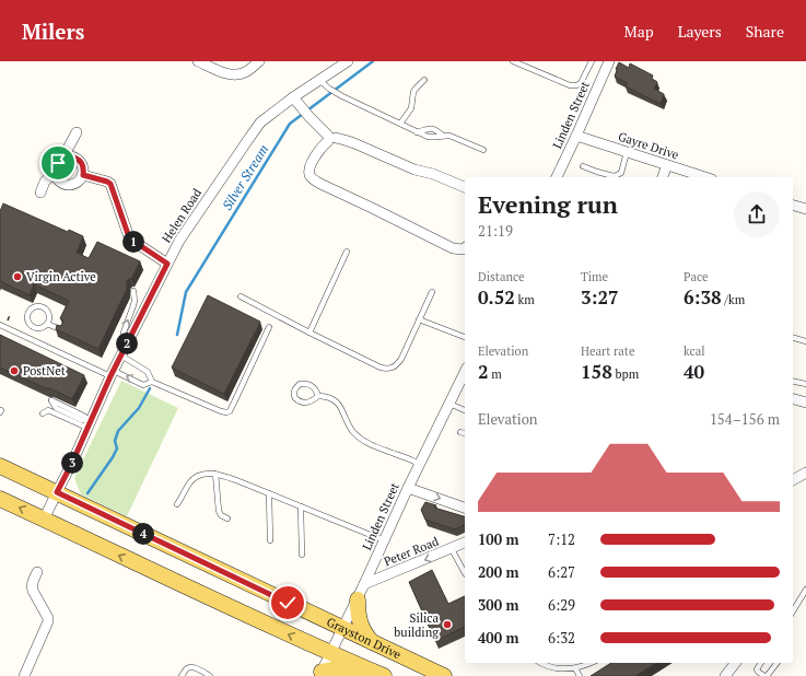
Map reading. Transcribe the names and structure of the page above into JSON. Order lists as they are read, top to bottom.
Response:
{
  "streets": {
    "main road": ["Grayston Drive"],
    "street": [
      "Linden Street",
      "Gayre Drive",
      "Helen Road",
      "Peter Road"
    ]
  },
  "crossings": [
    ["Linden Street", "Gayre Drive"],
    ["Linden Street", "Peter Road"],
    ["Linden Street", "Grayston Drive"],
    ["Helen Road", "Grayston Drive"]
  ],
  "one_way": ["Peter Road"],
  "water": ["Silver Stream"],
  "places": ["Virgin Active", "PostNet", "Silica building"],
  "page": {
    "header": "Milers",
    "nav": ["Map", "Layers", "Share"],
    "heading": ["Evening run", "21:19"],
    "pins": [
      "1",
      "2",
      "3",
      "4"
    ],
    "stats": [
      ["Distance", "0.52 km"],
      ["Time", "3:27"],
      ["Pace", "6:38 /km"],
      ["Elevation", "2 m"],
      ["Heart rate", "158 bpm"],
      ["kcal", "40"]
    ],
    "chart": ["Elevation", "154–156 m"],
    "list": [
      {
        "name": "100 m",
        "note": "7:12"
      },
      {
        "name": "200 m",
        "note": "6:27"
      },
      {
        "name": "300 m",
        "note": "6:29"
      },
      {
        "name": "400 m",
        "note": "6:32"
      }
    ]
  }
}
